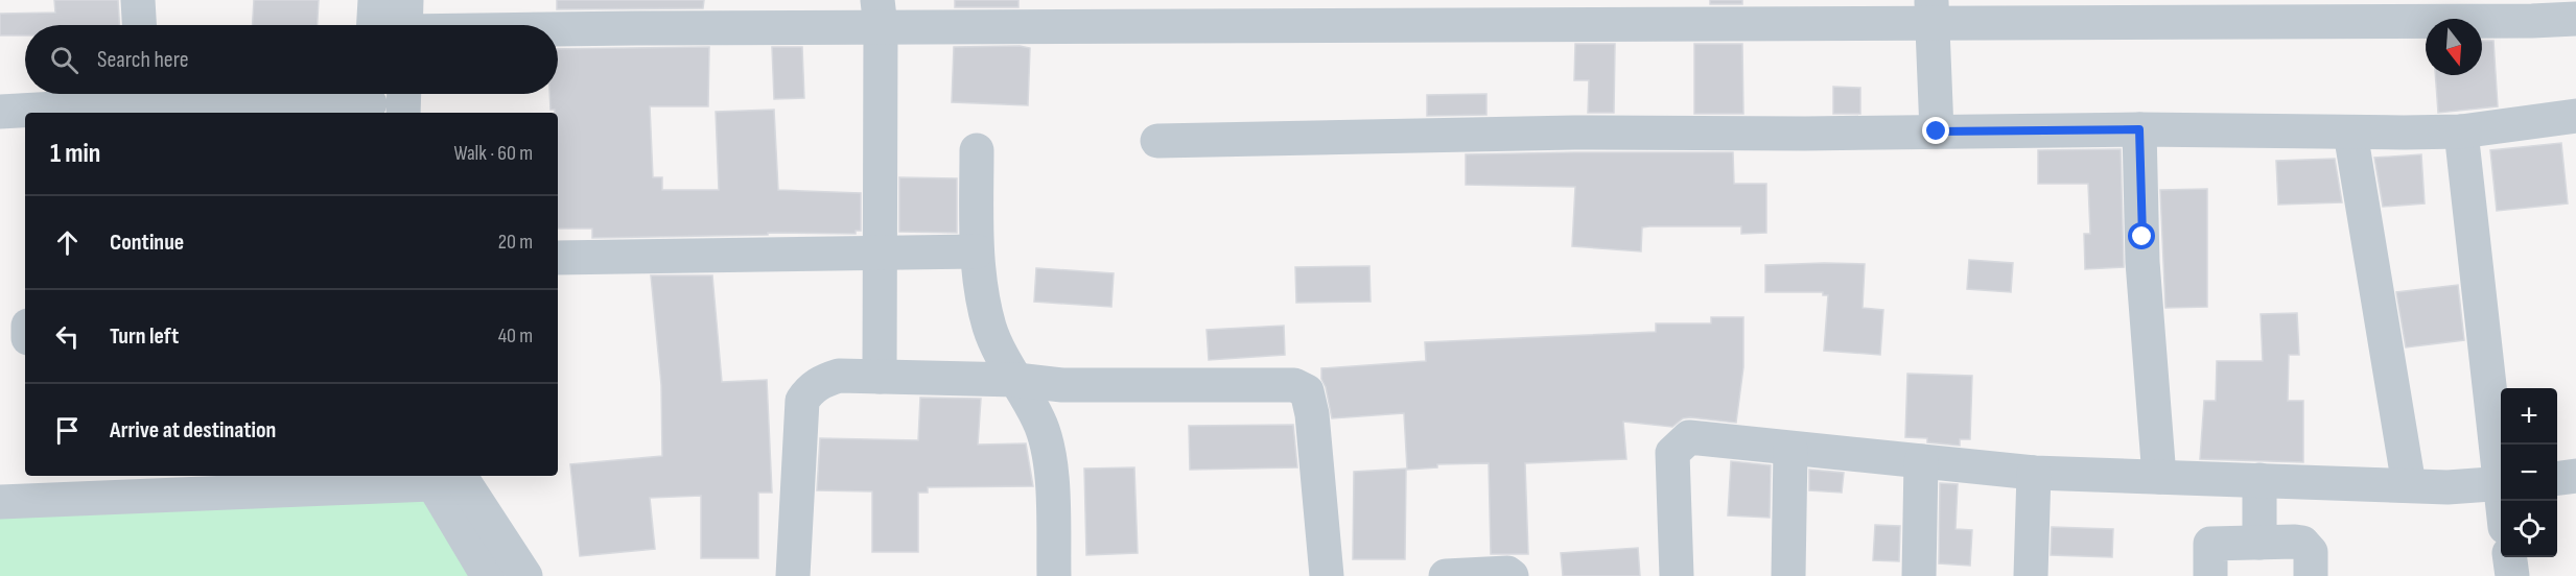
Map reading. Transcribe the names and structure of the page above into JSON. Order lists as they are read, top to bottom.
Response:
{
  "north": "bottom",
  "page": {
    "search": "Search here",
    "heading": ["1 min", "Walk · 60 m"],
    "list": [
      ["Continue", "20 m"],
      ["Turn left", "40 m"],
      "Arrive at destination"
    ],
    "map_buttons": ["+", "−"]
  }
}
